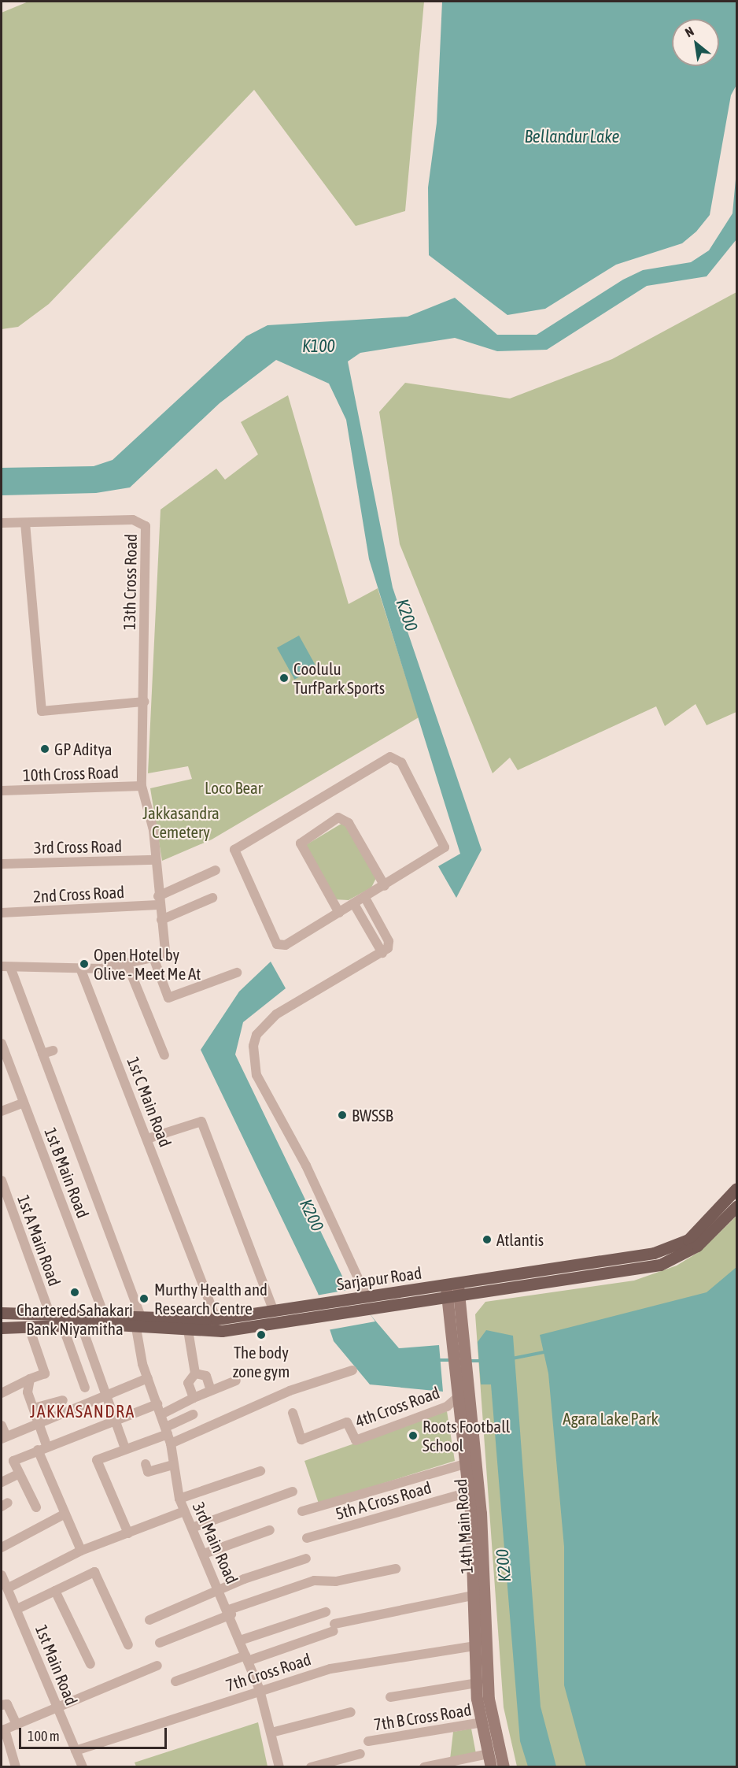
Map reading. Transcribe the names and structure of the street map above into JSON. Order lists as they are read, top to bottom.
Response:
{
  "streets": {
    "main road": ["Sarjapur Road", "14th Main Road"],
    "street": [
      "13th Cross Road",
      "10th Cross Road",
      "3rd Cross Road",
      "2nd Cross Road",
      "1st C Main Road",
      "1st B Main Road",
      "1st A Main Road",
      "4th Cross Road",
      "5th A Cross Road",
      "3rd Main Road",
      "1st Main Road",
      "7th Cross Road",
      "7th B Cross Road"
    ]
  },
  "crossings": [
    ["13th Cross Road", "10th Cross Road"],
    ["13th Cross Road", "3rd Cross Road"],
    ["13th Cross Road", "2nd Cross Road"],
    ["1st C Main Road", "Sarjapur Road"],
    ["1st B Main Road", "Sarjapur Road"],
    ["1st A Main Road", "Sarjapur Road"],
    ["Sarjapur Road", "14th Main Road"],
    ["Sarjapur Road", "3rd Main Road"],
    ["4th Cross Road", "14th Main Road"],
    ["5th A Cross Road", "14th Main Road"],
    ["14th Main Road", "7th Cross Road"],
    ["14th Main Road", "7th B Cross Road"],
    ["3rd Main Road", "7th Cross Road"],
    ["1st Main Road", "7th Cross Road"]
  ],
  "districts": ["JAKKASANDRA"],
  "water": ["Bellandur Lake", "K100", "K200"],
  "parks": ["Loco Bear", "Jakkasandra Cemetery", "Agara Lake Park"],
  "places": [
    "Coolulu TurfPark Sports",
    "GP Aditya",
    "Open Hotel by Olive - Meet Me At",
    "BWSSB",
    "Atlantis",
    "Chartered Sahakari Bank Niyamitha",
    "Murthy Health and Research Centre",
    "The body zone gym",
    "Roots Football School"
  ],
  "scale_bar": "100 m",
  "north": "top left"
}
